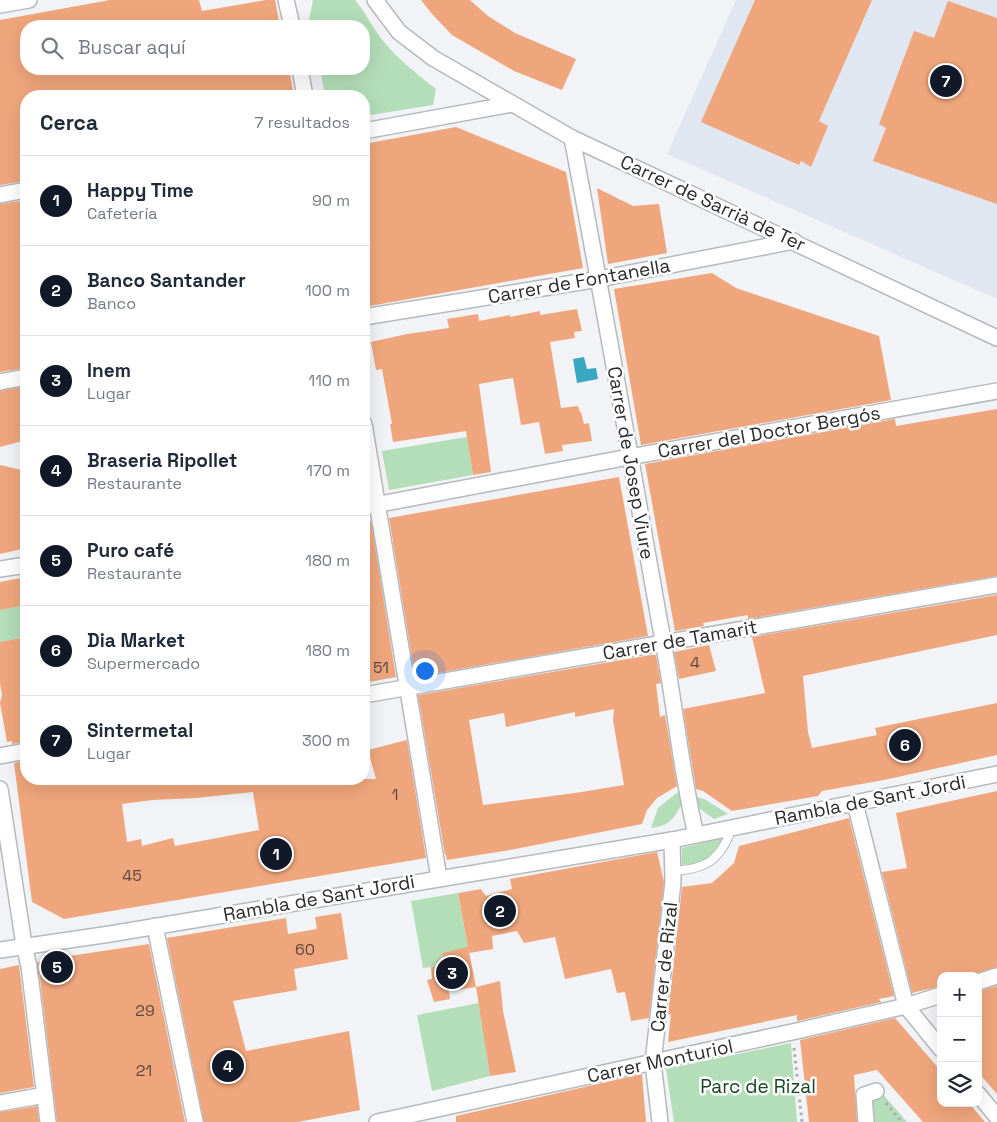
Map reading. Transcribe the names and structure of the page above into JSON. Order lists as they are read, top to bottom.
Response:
{
  "streets": {
    "street": [
      "Carrer de Sarrià de Ter",
      "Carrer de Fontanella",
      "Carrer del Doctor Bergós",
      "Carrer de Josep Viure",
      "Carrer de Tamarit",
      "Rambla de Sant Jordi",
      "Carrer de Rizal",
      "Carrer Monturiol"
    ]
  },
  "crossings": [
    ["Carrer de Sarrià de Ter", "Carrer de Fontanella"],
    ["Carrer de Sarrià de Ter", "Carrer de Josep Viure"],
    ["Carrer de Fontanella", "Carrer de Josep Viure"],
    ["Carrer del Doctor Bergós", "Carrer de Josep Viure"],
    ["Carrer de Josep Viure", "Carrer de Tamarit"],
    ["Carrer de Josep Viure", "Rambla de Sant Jordi"],
    ["Rambla de Sant Jordi", "Carrer de Rizal"],
    ["Carrer de Rizal", "Carrer Monturiol"]
  ],
  "parks": ["Parc de Rizal"],
  "house_numbers": [
    "4",
    "51",
    "1",
    "45",
    "60",
    "29",
    "21"
  ],
  "page": {
    "search": "Buscar aquí",
    "pins": [
      "7",
      "6",
      "1",
      "2",
      "5",
      "3",
      "4"
    ],
    "heading": ["Cerca", "7 resultados"],
    "list": [
      {
        "mark": "1",
        "name": "Happy Time",
        "note": "Cafetería",
        "value": "90 m"
      },
      {
        "mark": "2",
        "name": "Banco Santander",
        "note": "Banco",
        "value": "100 m"
      },
      {
        "mark": "3",
        "name": "Inem",
        "note": "Lugar",
        "value": "110 m"
      },
      {
        "mark": "4",
        "name": "Braseria Ripollet",
        "note": "Restaurante",
        "value": "170 m"
      },
      {
        "mark": "5",
        "name": "Puro café",
        "note": "Restaurante",
        "value": "180 m"
      },
      {
        "mark": "6",
        "name": "Dia Market",
        "note": "Supermercado",
        "value": "180 m"
      },
      {
        "mark": "7",
        "name": "Sintermetal",
        "note": "Lugar",
        "value": "300 m"
      }
    ],
    "map_buttons": ["+", "−"]
  }
}
